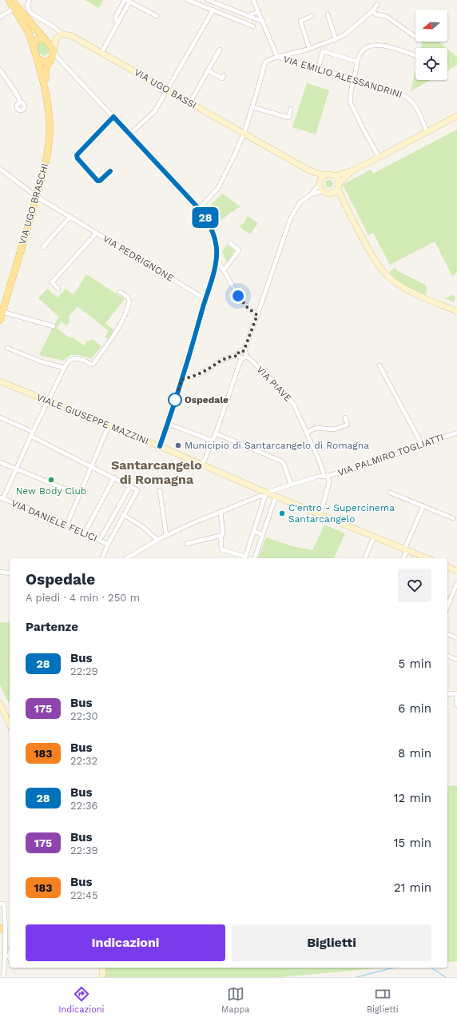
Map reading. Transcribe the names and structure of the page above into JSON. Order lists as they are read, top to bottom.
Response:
{
  "streets": {
    "main road": ["VIA UGO BRASCHI"],
    "street": [
      "VIA EMILIO ALESSANDRINI",
      "VIA UGO BASSI",
      "VIA PEDRIGNONE",
      "VIA PIAVE",
      "VIALE GIUSEPPE MAZZINI",
      "VIA PALMIRO TOGLIATTI",
      "VIA DANIELE FELICI"
    ]
  },
  "crossings": [
    ["VIA UGO BRASCHI", "VIA PEDRIGNONE"],
    ["VIA PIAVE", "VIA PALMIRO TOGLIATTI"],
    ["VIALE GIUSEPPE MAZZINI", "VIA PALMIRO TOGLIATTI"]
  ],
  "districts": ["Santarcangelo di Romagna"],
  "places": [
    "Ospedale",
    "Municipio di Santarcangelo di Romagna",
    "New Body Club",
    "C'entro - Supercinema Santarcangelo"
  ],
  "lines": ["bus line 28"],
  "north": "left",
  "page": {
    "on_map": "28",
    "heading": [
      ["Ospedale", "A piedi · 4 min · 250 m"],
      "Partenze"
    ],
    "list": [
      {
        "mark": "28",
        "name": "Bus",
        "note": "22:29",
        "value": "5 min"
      },
      {
        "mark": "175",
        "name": "Bus",
        "note": "22:30",
        "value": "6 min"
      },
      {
        "mark": "183",
        "name": "Bus",
        "note": "22:32",
        "value": "8 min"
      },
      {
        "mark": "28",
        "name": "Bus",
        "note": "22:36",
        "value": "12 min"
      },
      {
        "mark": "175",
        "name": "Bus",
        "note": "22:39",
        "value": "15 min"
      },
      {
        "mark": "183",
        "name": "Bus",
        "note": "22:45",
        "value": "21 min"
      }
    ],
    "buttons": ["Indicazioni", "Biglietti"],
    "tabs": ["Indicazioni", "Mappa", "Biglietti"]
  }
}
